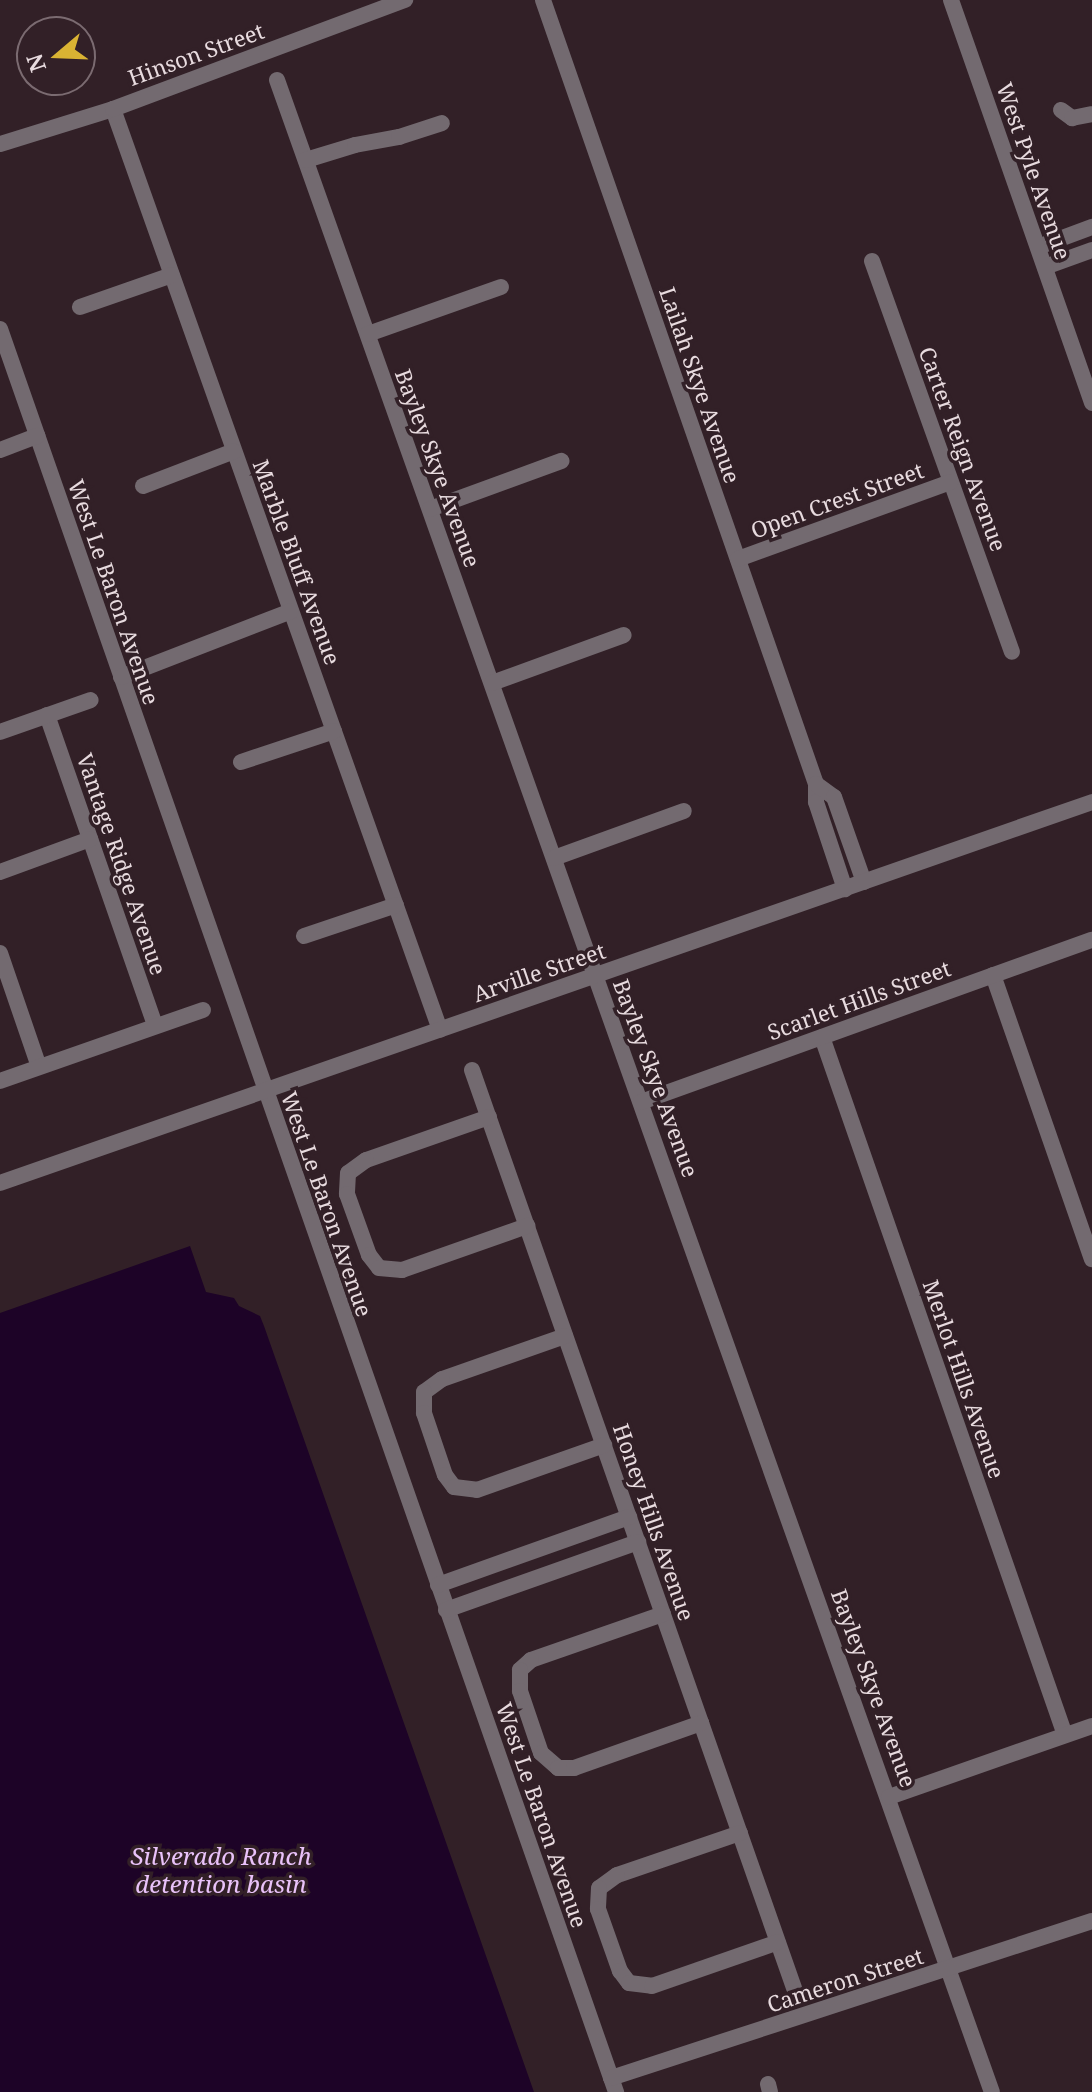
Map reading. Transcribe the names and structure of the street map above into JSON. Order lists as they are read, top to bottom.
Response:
{
  "streets": {
    "street": [
      "Hinson Street",
      "West Pyle Avenue",
      "Lailah Skye Avenue",
      "Carter Reign Avenue",
      "Bayley Skye Avenue",
      "Open Crest Street",
      "Marble Bluff Avenue",
      "West Le Baron Avenue",
      "Vantage Ridge Avenue",
      "Arville Street",
      "Scarlet Hills Street",
      "Merlot Hills Avenue",
      "Honey Hills Avenue",
      "Cameron Street"
    ]
  },
  "crossings": [
    ["Hinson Street", "Marble Bluff Avenue"],
    ["Lailah Skye Avenue", "Open Crest Street"],
    ["Lailah Skye Avenue", "Arville Street"],
    ["Carter Reign Avenue", "Open Crest Street"],
    ["Bayley Skye Avenue", "Arville Street"],
    ["Bayley Skye Avenue", "Scarlet Hills Street"],
    ["Bayley Skye Avenue", "Cameron Street"],
    ["Marble Bluff Avenue", "Arville Street"],
    ["West Le Baron Avenue", "Arville Street"],
    ["West Le Baron Avenue", "Cameron Street"],
    ["Scarlet Hills Street", "Merlot Hills Avenue"]
  ],
  "water": ["Silverado Ranch detention basin"],
  "north": "left"
}
